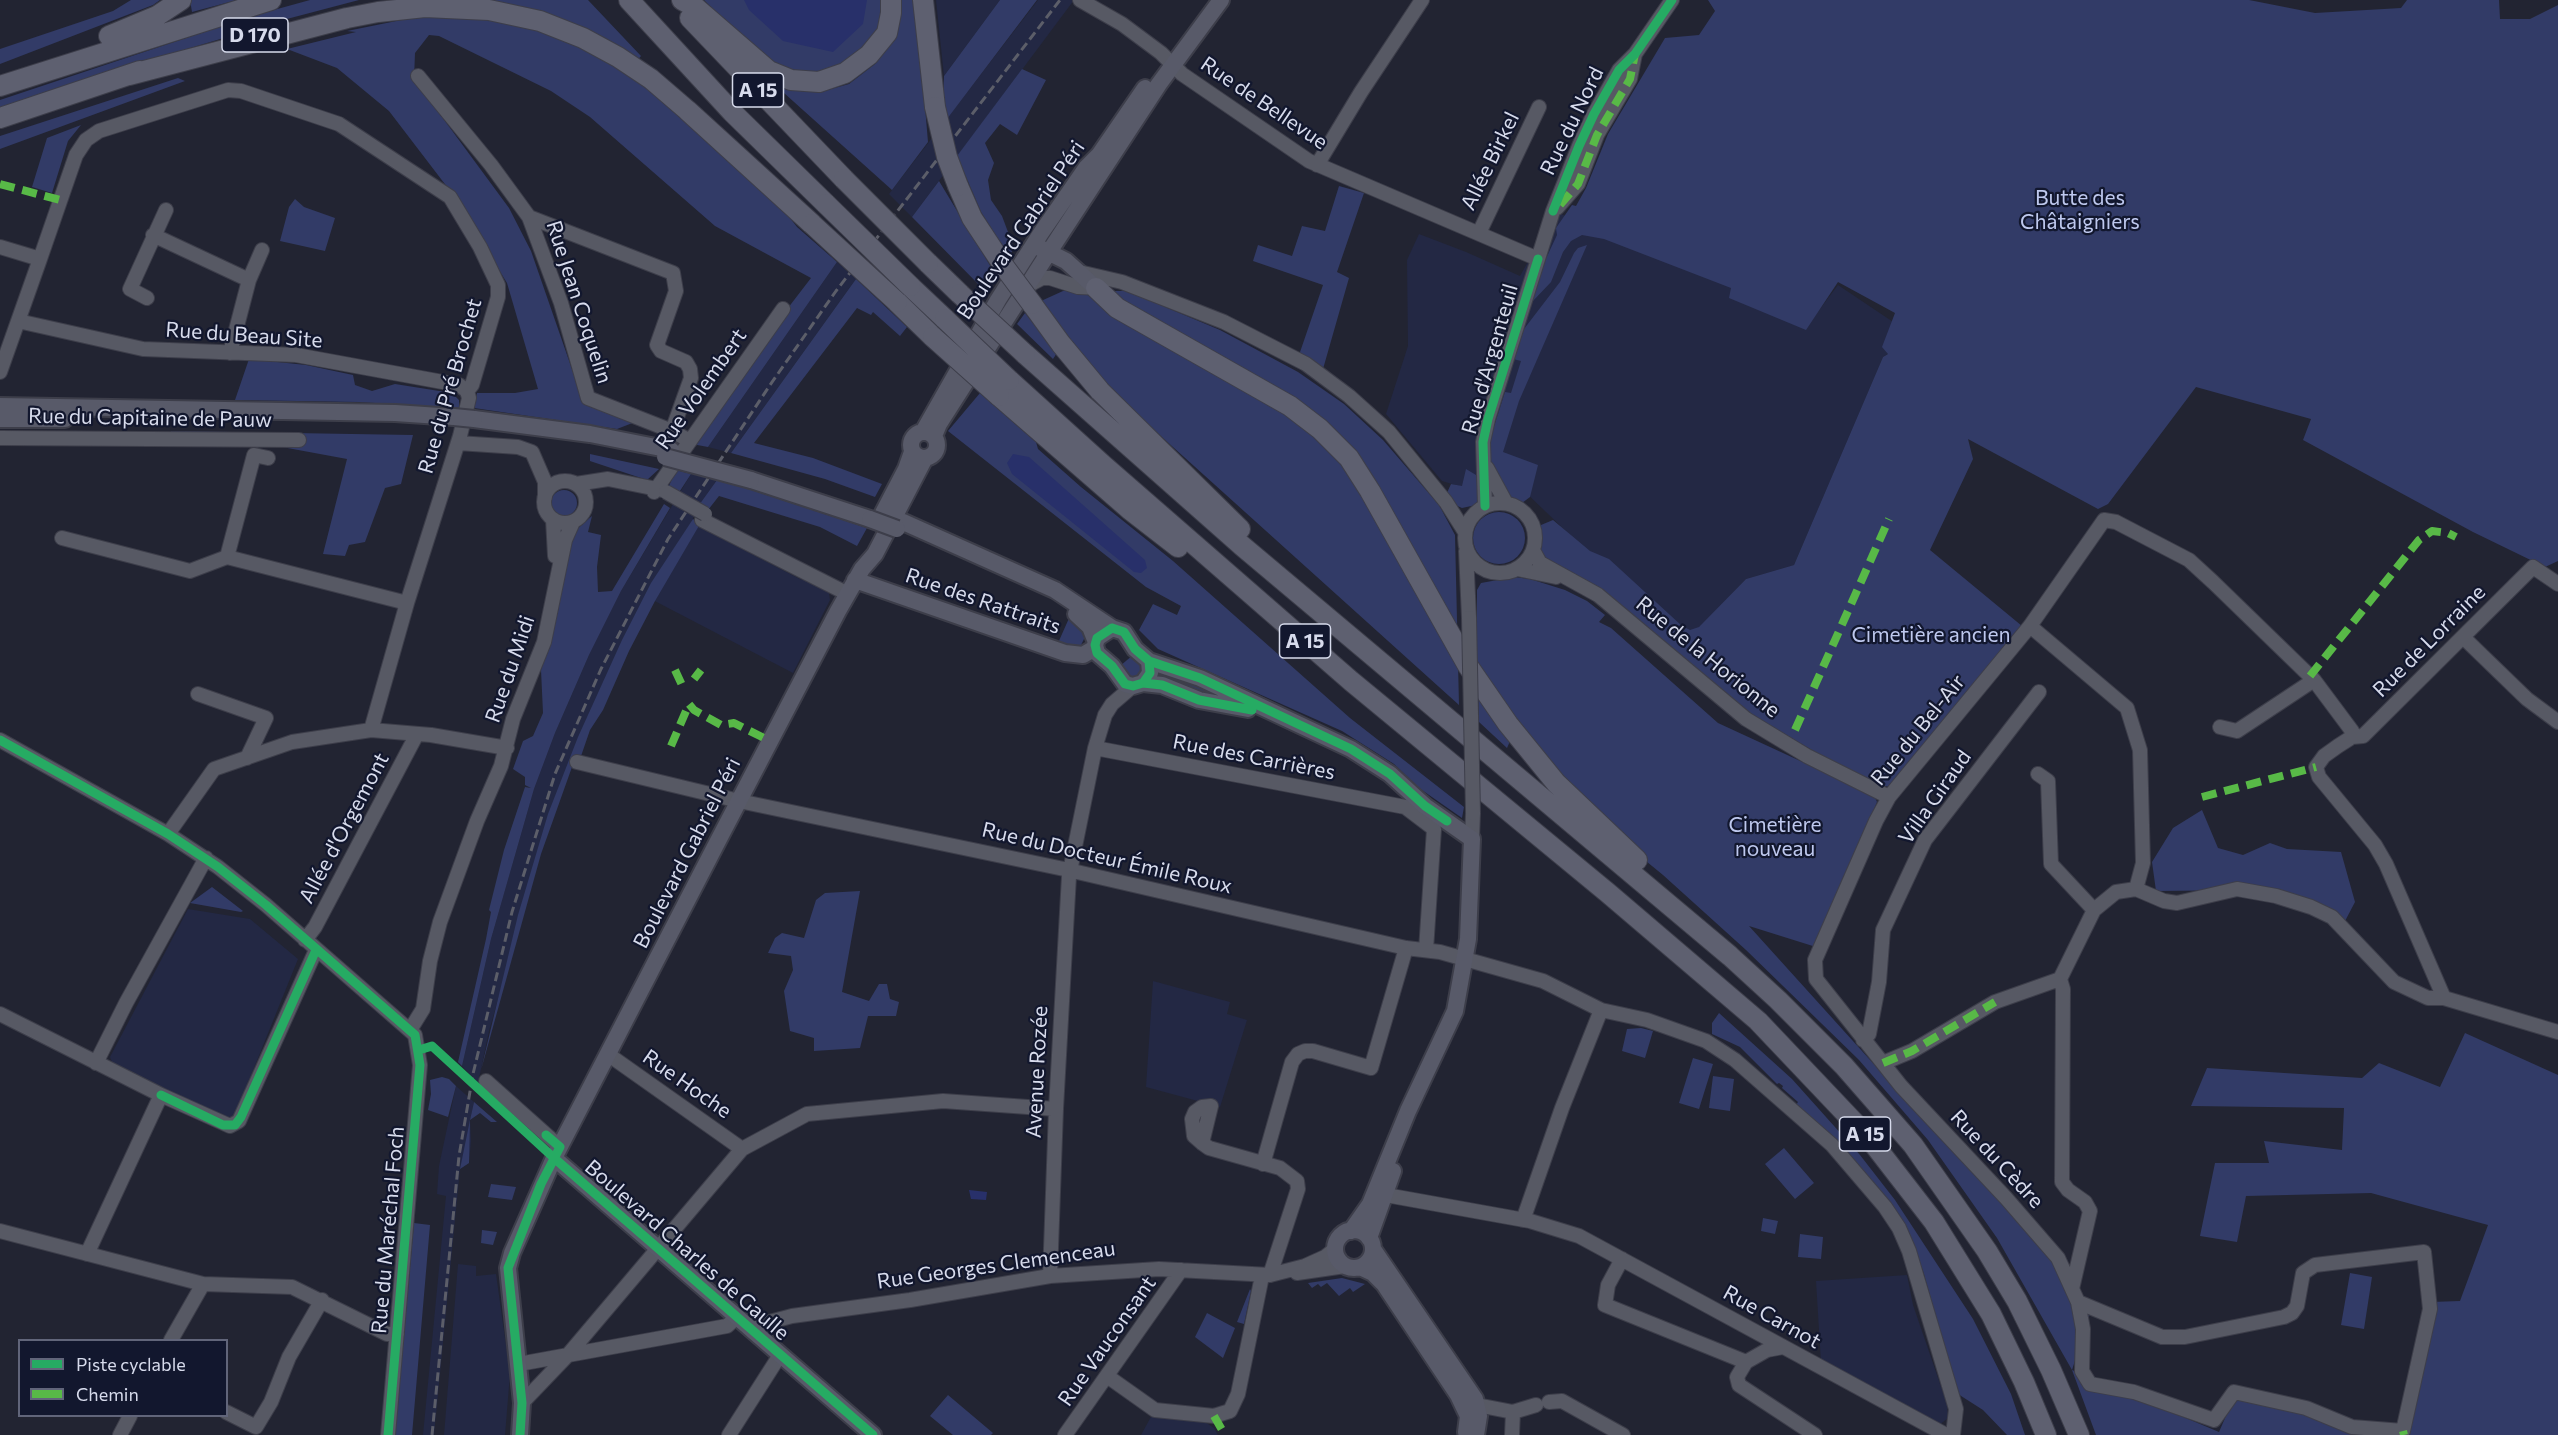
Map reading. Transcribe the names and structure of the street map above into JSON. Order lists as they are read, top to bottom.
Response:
{
  "streets": {
    "highway": ["D 170", "A 15"],
    "main road": ["Boulevard Gabriel Péri", "Rue des Rattraits", "Boulevard Charles de Gaulle"],
    "street": [
      "Rue de Bellevue",
      "Rue du Nord",
      "Allée Birkel",
      "Rue Jean Coquelin",
      "Rue du Beau Site",
      "Rue d'Argenteuil",
      "Rue du Pré Brochet",
      "Rue Volembert",
      "Rue du Capitaine de Pauw",
      "Rue de Lorraine",
      "Rue de la Horionne",
      "Rue du Midi",
      "Rue du Bel-Air",
      "Rue des Carrières",
      "Villa Giraud",
      "Allée d'Orgemont",
      "Rue du Docteur Émile Roux",
      "Avenue Rozée",
      "Rue Hoche",
      "Rue du Cèdre",
      "Rue du Maréchal Foch",
      "Rue Georges Clemenceau",
      "Rue Carnot",
      "Rue Vauconsant"
    ]
  },
  "crossings": [
    ["Rue de Bellevue", "Rue du Nord"],
    ["Rue de Bellevue", "Allée Birkel"],
    ["Rue de Bellevue", "Boulevard Gabriel Péri"],
    ["Rue de Bellevue", "Rue d'Argenteuil"],
    ["Rue du Nord", "Rue d'Argenteuil"],
    ["Boulevard Gabriel Péri", "Rue des Rattraits"],
    ["Boulevard Gabriel Péri", "Rue du Docteur Émile Roux"],
    ["Boulevard Gabriel Péri", "Rue Hoche"],
    ["Boulevard Gabriel Péri", "Boulevard Charles de Gaulle"],
    ["Rue Jean Coquelin", "Rue Volembert"],
    ["Rue du Beau Site", "Rue du Pré Brochet"],
    ["Rue d'Argenteuil", "Rue de la Horionne"],
    ["Rue de la Horionne", "Rue du Bel-Air"],
    ["Rue du Midi", "Rue du Maréchal Foch"],
    ["Rue du Bel-Air", "Rue du Cèdre"],
    ["Rue des Carrières", "Rue du Docteur Émile Roux"],
    ["Rue des Carrières", "Avenue Rozée"],
    ["Villa Giraud", "Rue du Cèdre"],
    ["Rue du Docteur Émile Roux", "Avenue Rozée"],
    ["Avenue Rozée", "Rue Georges Clemenceau"],
    ["Boulevard Charles de Gaulle", "Rue Georges Clemenceau"],
    ["Rue Georges Clemenceau", "Rue Vauconsant"]
  ],
  "parks": ["Butte des Châtaigniers", "Cimetière ancien", "Cimetière nouveau"],
  "legend": ["Piste cyclable", "Chemin"]
}
